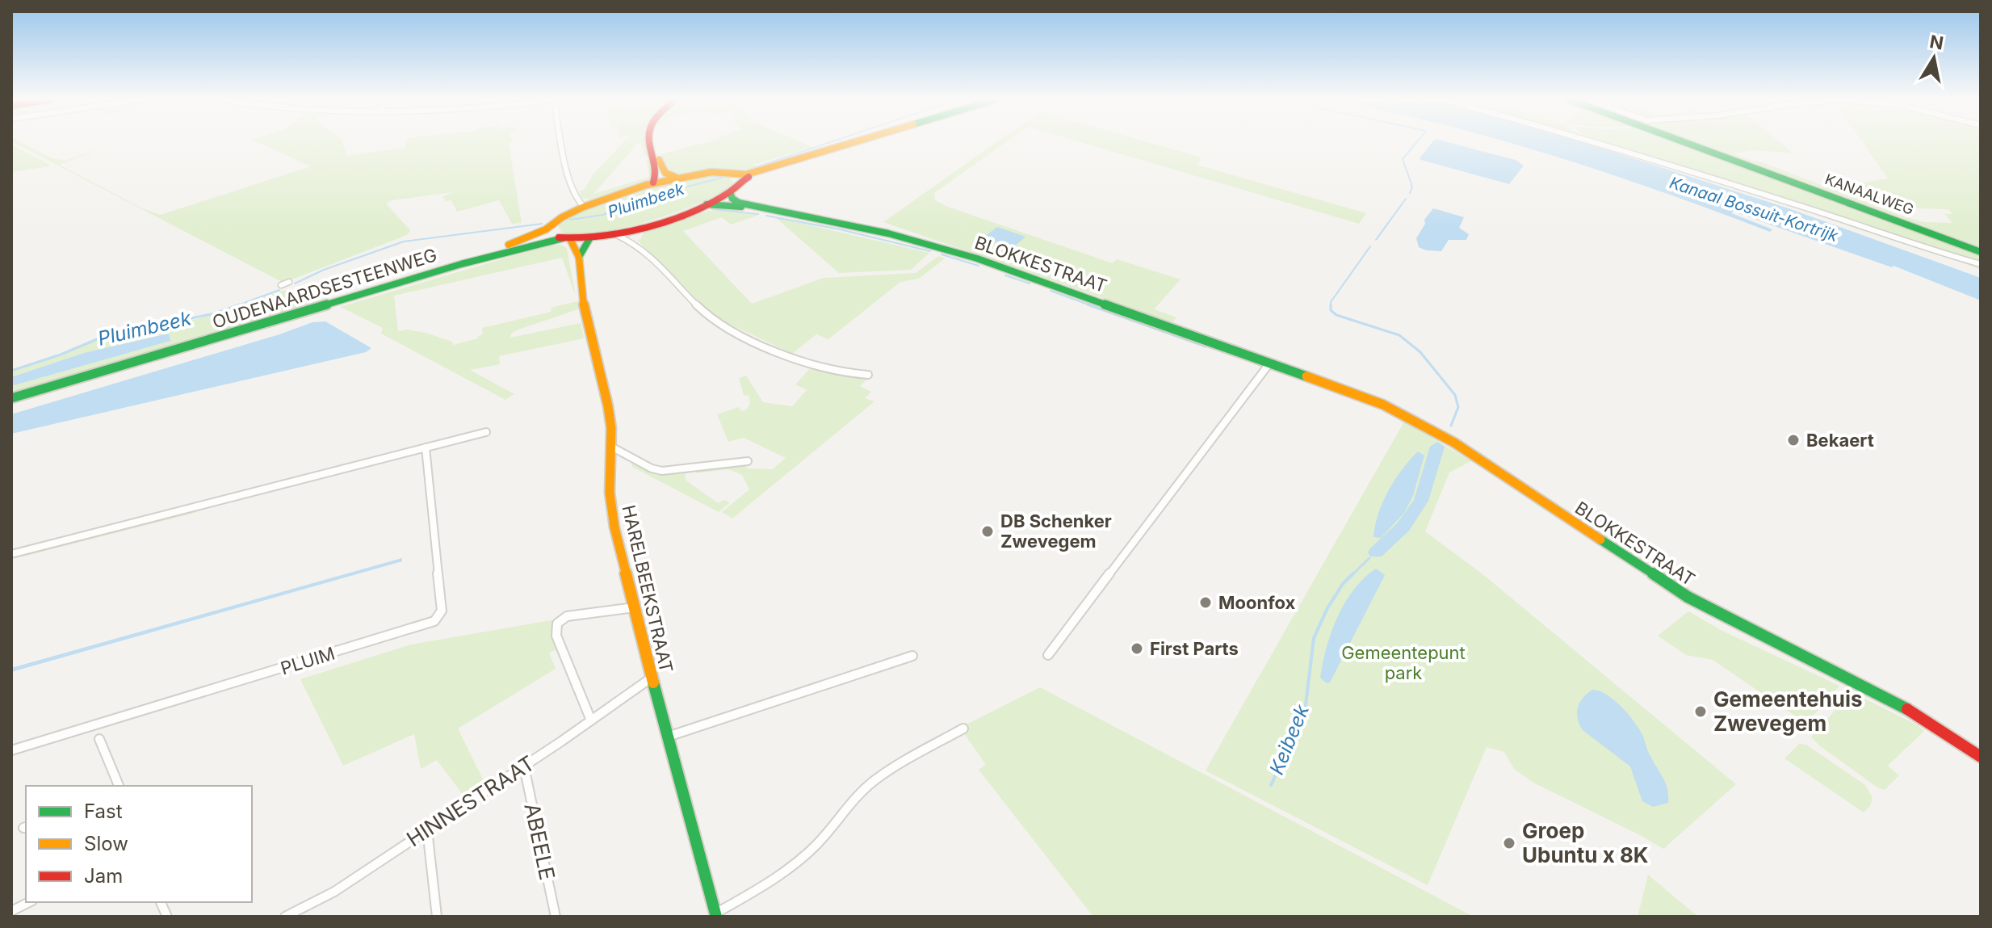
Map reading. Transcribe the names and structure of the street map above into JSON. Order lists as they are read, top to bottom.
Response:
{
  "streets": {
    "main road": [
      "KANAALWEG",
      "BLOKKESTRAAT",
      "OUDENAARDSESTEENWEG",
      "HARELBEEKSTRAAT"
    ],
    "street": ["PLUIM", "HINNESTRAAT", "ABEELE"]
  },
  "crossings": [
    ["BLOKKESTRAAT", "OUDENAARDSESTEENWEG"],
    ["OUDENAARDSESTEENWEG", "HARELBEEKSTRAAT"],
    ["HARELBEEKSTRAAT", "HINNESTRAAT"],
    ["HINNESTRAAT", "ABEELE"]
  ],
  "water": ["Pluimbeek", "Kanaal Bossuit-Kortrijk", "Keibeek"],
  "parks": ["Gemeentepunt park"],
  "places": [
    "Bekaert",
    "DB Schenker Zwevegem",
    "Moonfox",
    "First Parts",
    "Gemeentehuis Zwevegem",
    "Groep Ubuntu x 8K"
  ],
  "legend": ["Fast", "Slow", "Jam"],
  "north": "top"
}
